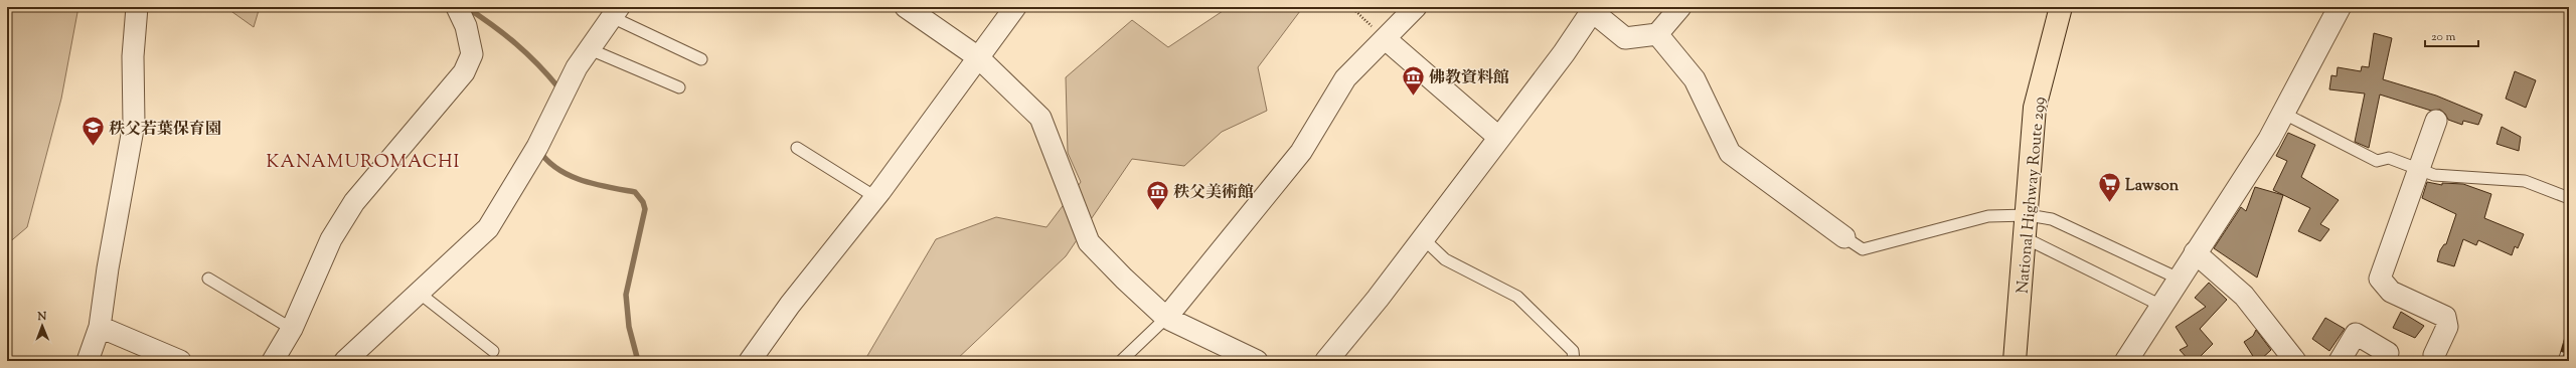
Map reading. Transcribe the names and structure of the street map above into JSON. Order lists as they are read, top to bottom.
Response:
{
  "streets": {
    "highway": ["National Highway Route 299"]
  },
  "districts": ["KANAMUROMACHI"],
  "places": {
    "museum": ["佛教資料館", "秩父美術館"],
    "school or university": ["秩父若葉保育園"],
    "supermarket": ["Lawson"]
  },
  "scale_bar": "20 m",
  "north": "top"
}
